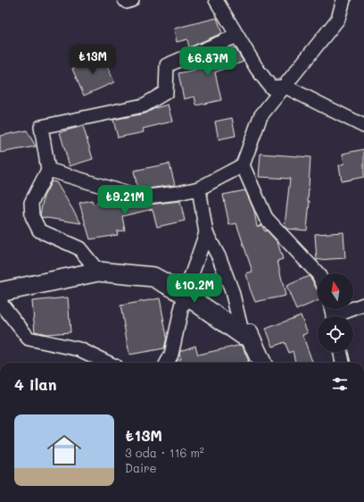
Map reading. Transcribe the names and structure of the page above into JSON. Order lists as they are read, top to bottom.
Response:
{
  "north": "top",
  "page": {
    "price": [
      "₺13M",
      "₺6.87M",
      "₺9.21M",
      "₺10.2M"
    ],
    "heading": "4 ilan",
    "list": [
      {
        "name": "₺13M",
        "note": "3 oda · 116 m² · Daire"
      }
    ]
  }
}
